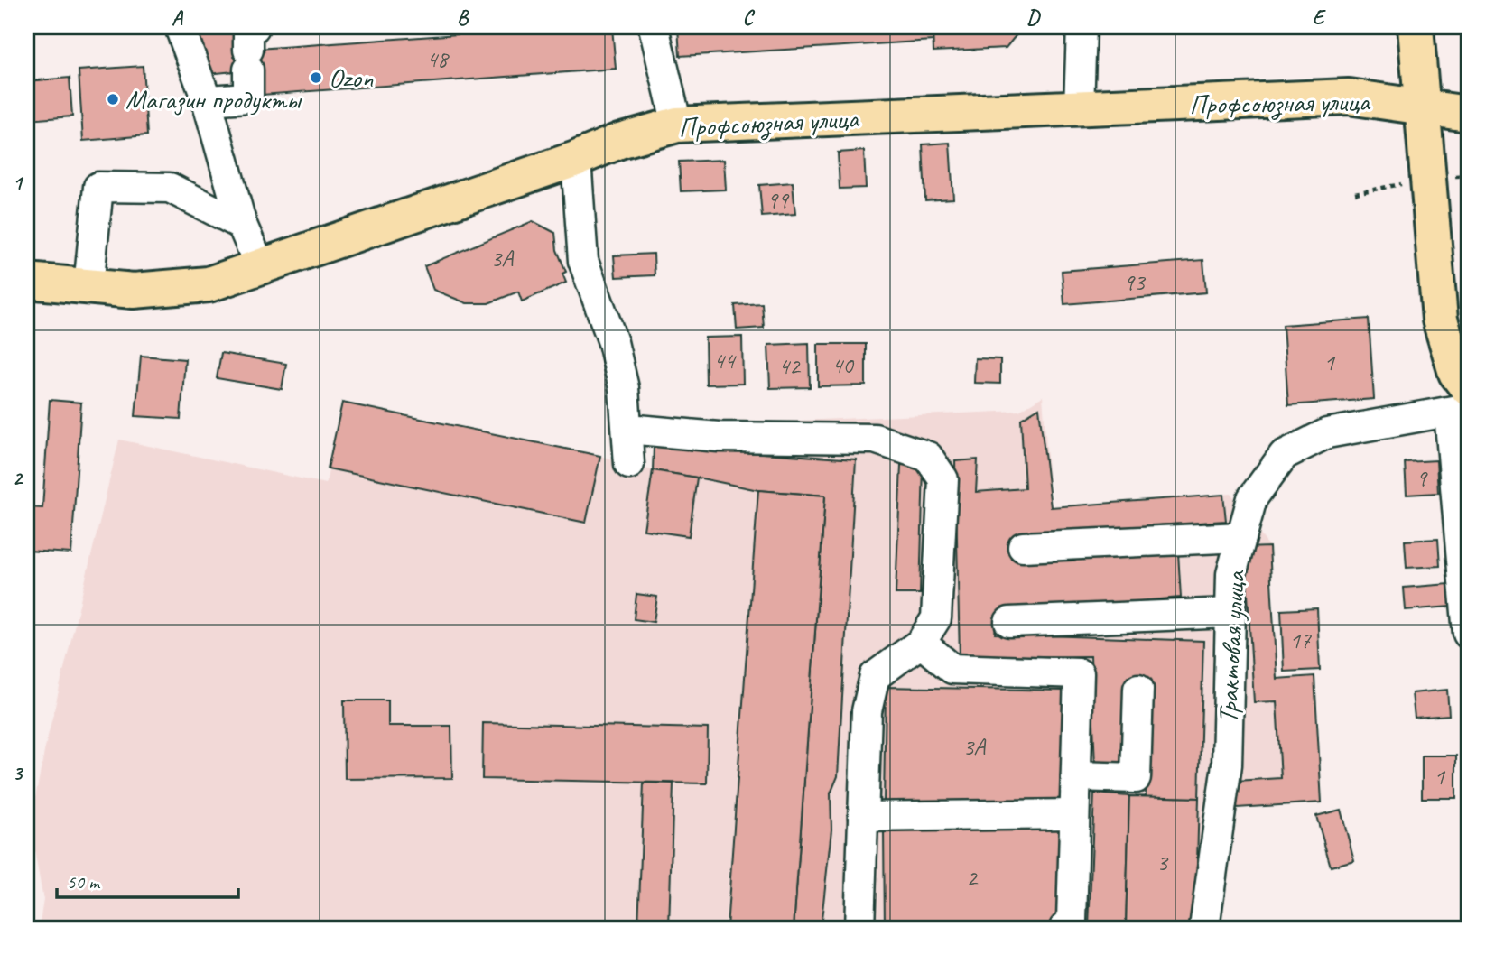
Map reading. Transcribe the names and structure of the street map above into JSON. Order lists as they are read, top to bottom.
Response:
{
  "streets": {
    "main road": ["Профсоюзная улица"],
    "street": ["Трактовая улица"]
  },
  "places": ["Ozon", "Магазин продукты"],
  "house_numbers": [
    "48",
    "99",
    "3А",
    "93",
    "44",
    "1",
    "40",
    "42",
    "9",
    "17",
    "3А",
    "1",
    "3",
    "2"
  ],
  "scale_bar": "50 m",
  "grid": {
    "columns": [
      "A",
      "B",
      "C",
      "D",
      "E"
    ],
    "rows": ["1", "2", "3"]
  }
}
